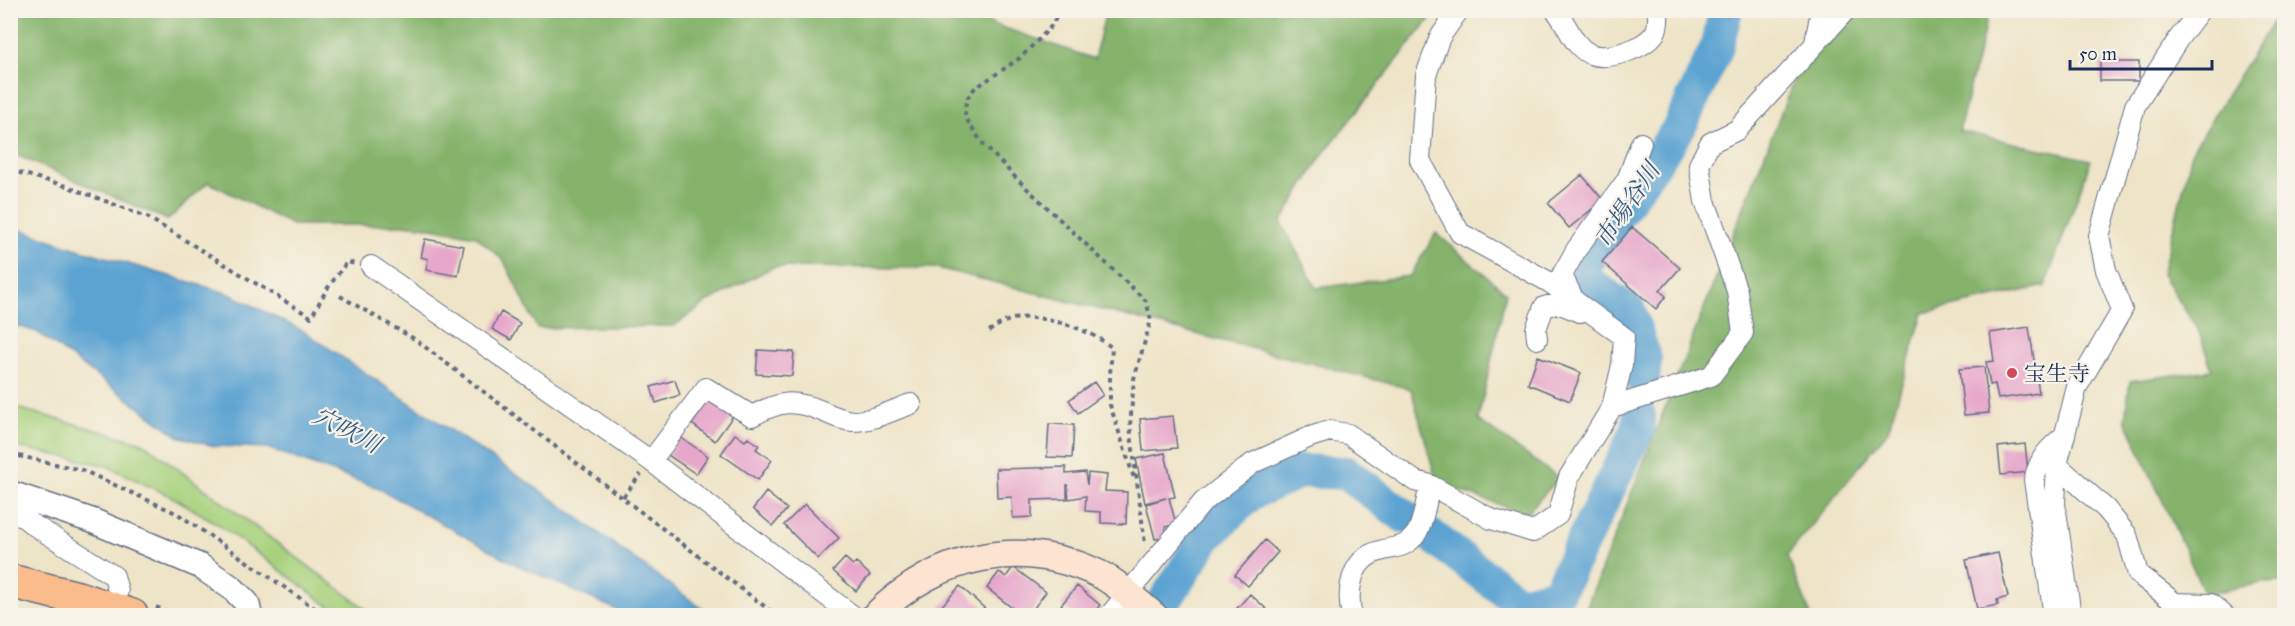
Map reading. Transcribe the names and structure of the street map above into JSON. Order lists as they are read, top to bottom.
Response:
{
  "water": ["市場谷川", "穴吹川"],
  "places": ["宝生寺"],
  "scale_bar": "50 m"
}
